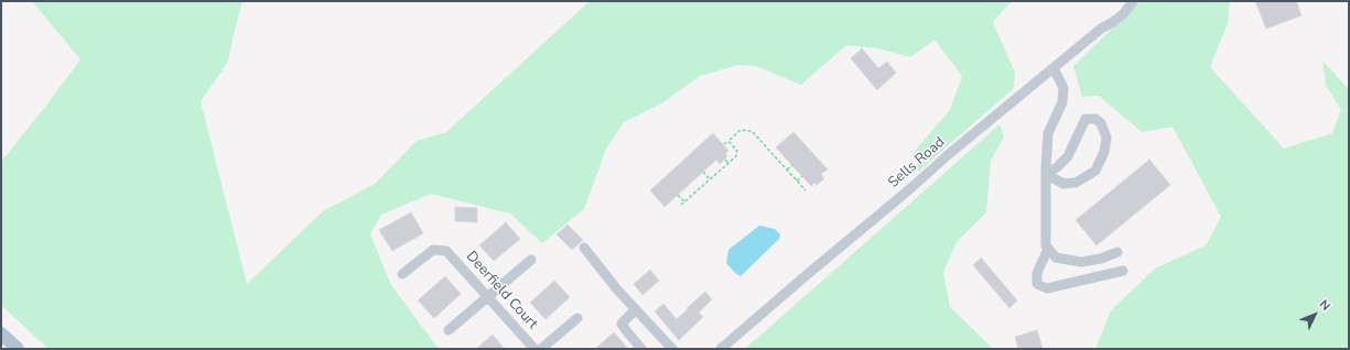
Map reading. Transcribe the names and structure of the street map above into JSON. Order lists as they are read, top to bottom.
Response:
{
  "streets": {
    "street": ["Sells Road", "Deerfield Court"]
  },
  "north": "top right"
}
